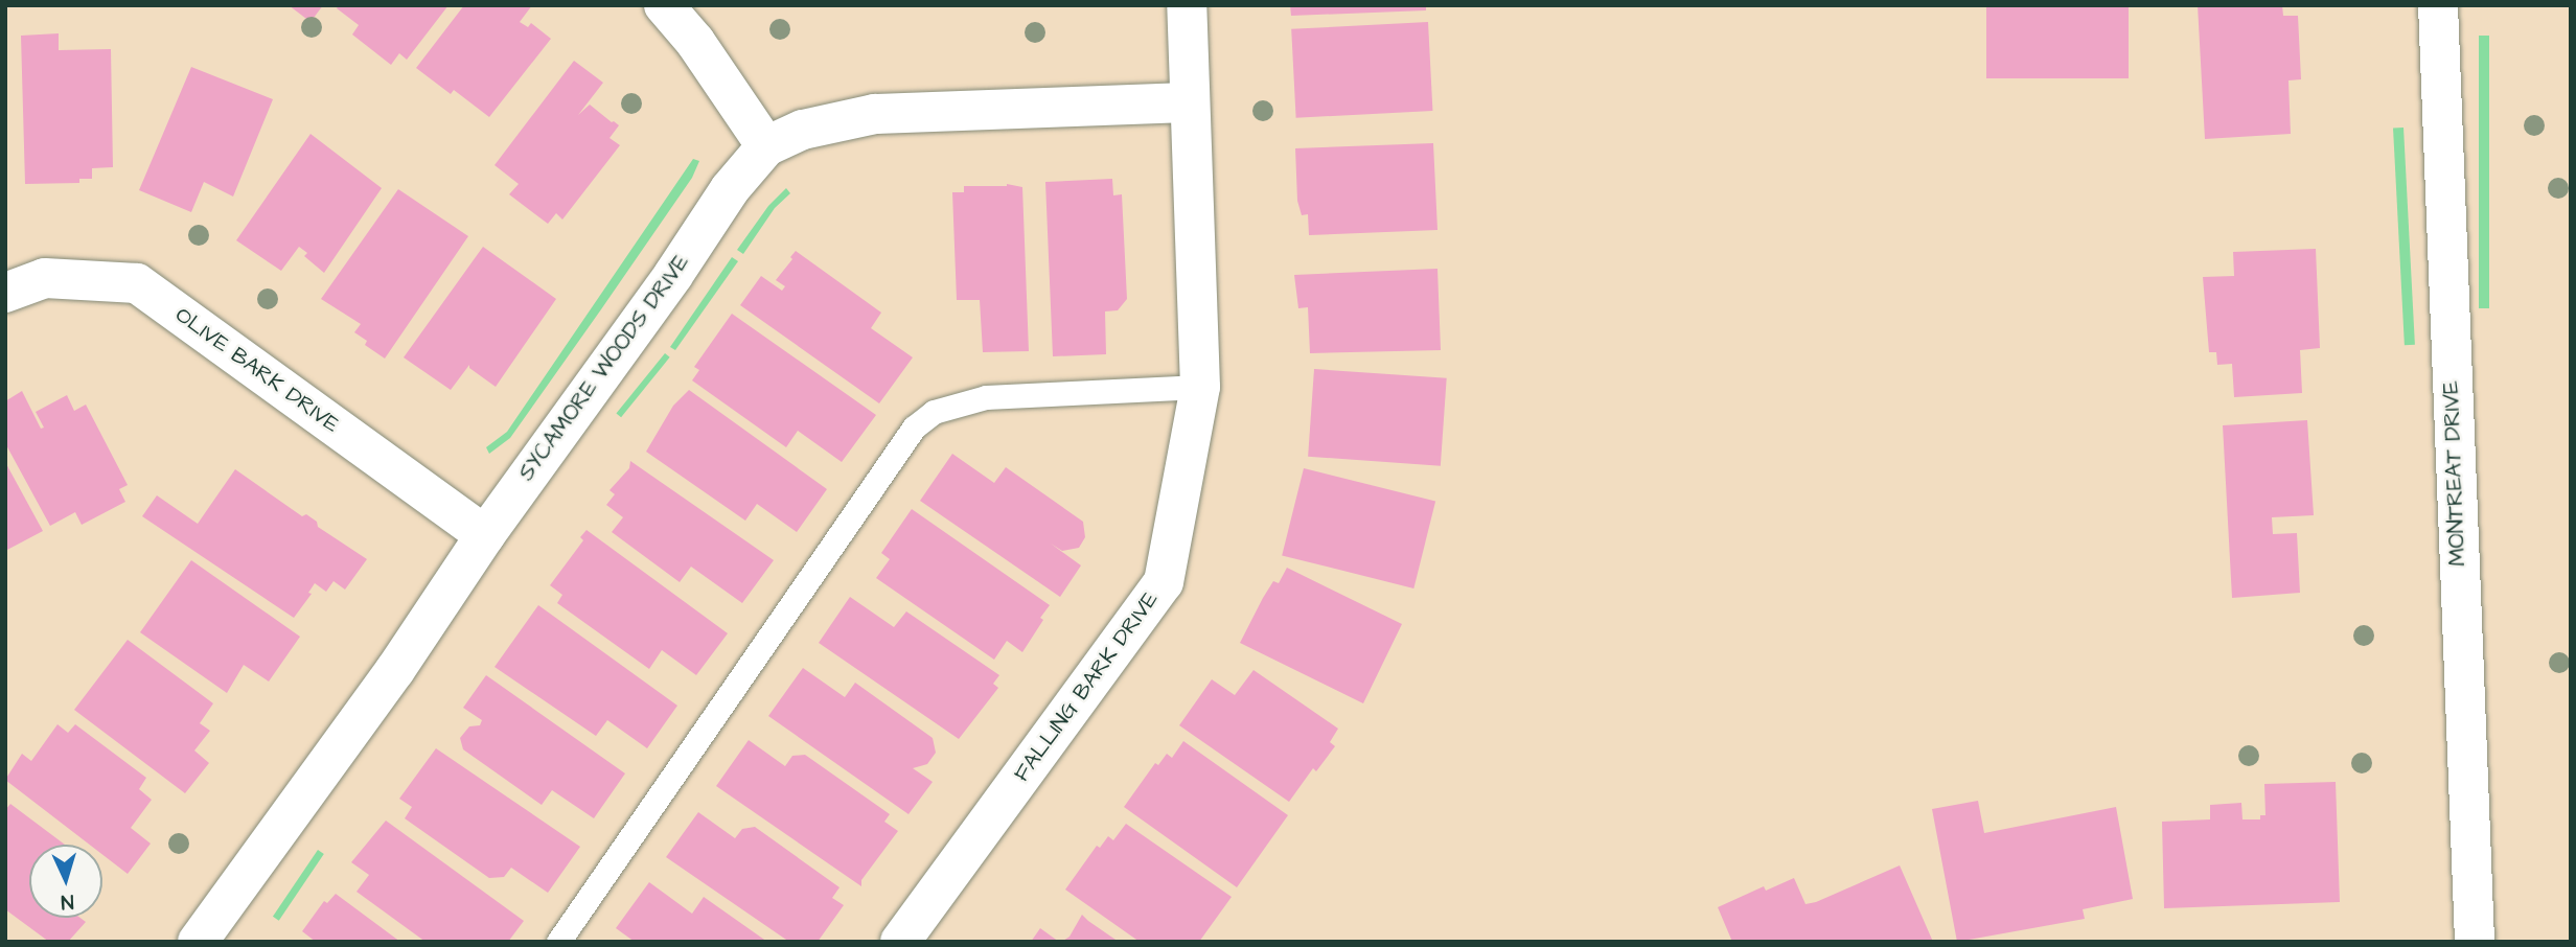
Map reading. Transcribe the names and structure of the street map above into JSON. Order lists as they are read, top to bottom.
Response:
{
  "streets": {
    "street": [
      "SYCAMORE WOODS DRIVE",
      "OLIVE BARK DRIVE",
      "MONTREAT DRIVE",
      "FALLING BARK DRIVE"
    ]
  },
  "crossings": [
    ["SYCAMORE WOODS DRIVE", "OLIVE BARK DRIVE"],
    ["SYCAMORE WOODS DRIVE", "FALLING BARK DRIVE"]
  ],
  "north": "bottom"
}
